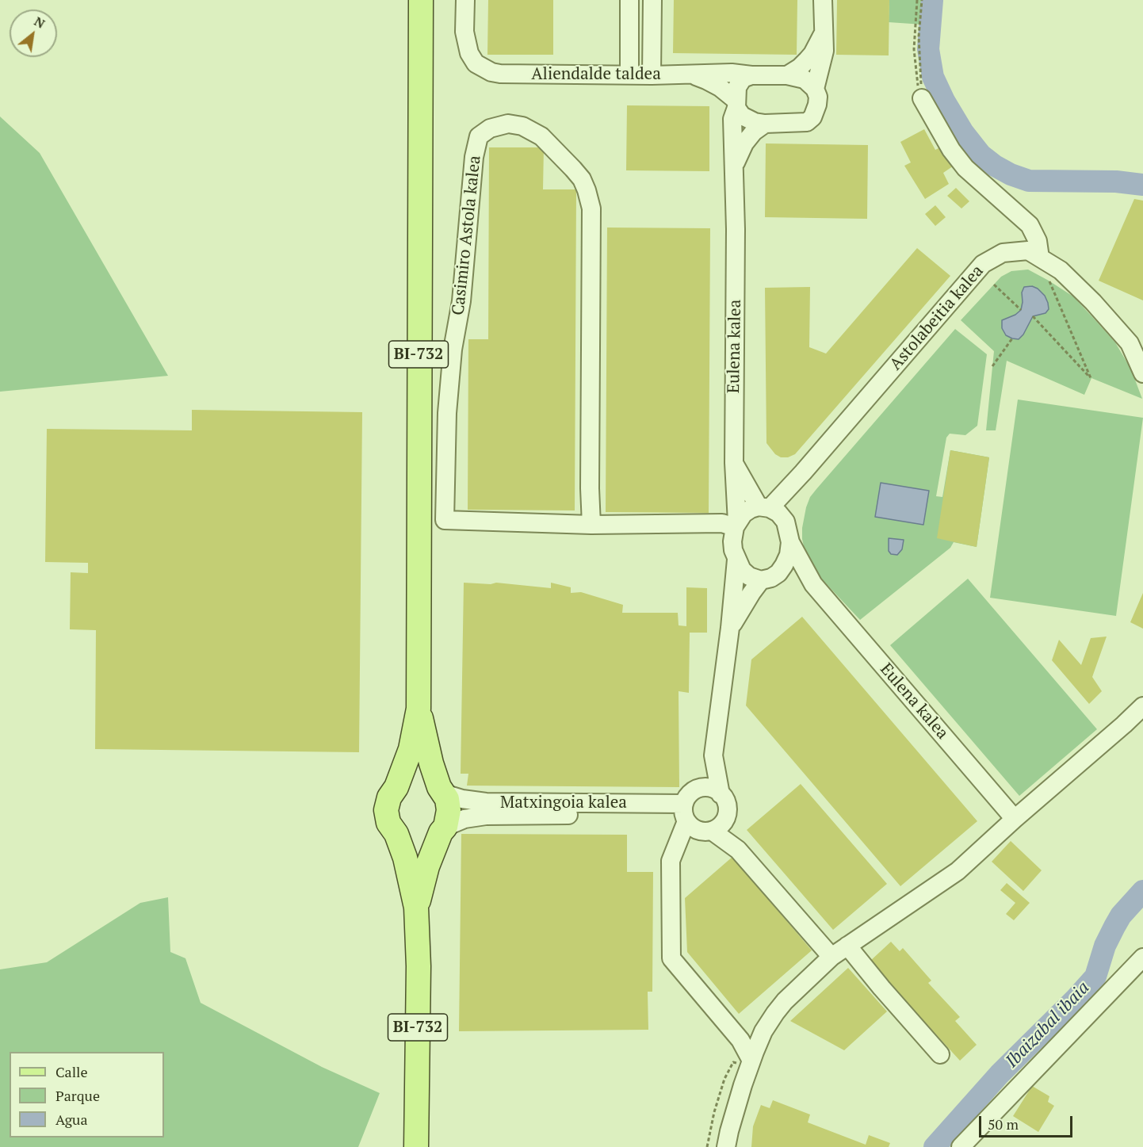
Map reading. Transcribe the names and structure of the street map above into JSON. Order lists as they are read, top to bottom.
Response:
{
  "streets": {
    "main road": ["BI-732"],
    "street": [
      "Aliendalde taldea",
      "Casimiro Astola kalea",
      "Astolabeitia kalea",
      "Eulena kalea",
      "Matxingoia kalea"
    ]
  },
  "crossings": [
    ["Casimiro Astola kalea", "Astolabeitia kalea"],
    ["Casimiro Astola kalea", "Eulena kalea"],
    ["Astolabeitia kalea", "Eulena kalea"],
    ["BI-732", "Matxingoia kalea"]
  ],
  "water": ["Ibaizabal ibaia"],
  "legend": ["Calle", "Parque", "Agua"],
  "scale_bar": "50 m",
  "north": "top right"
}
